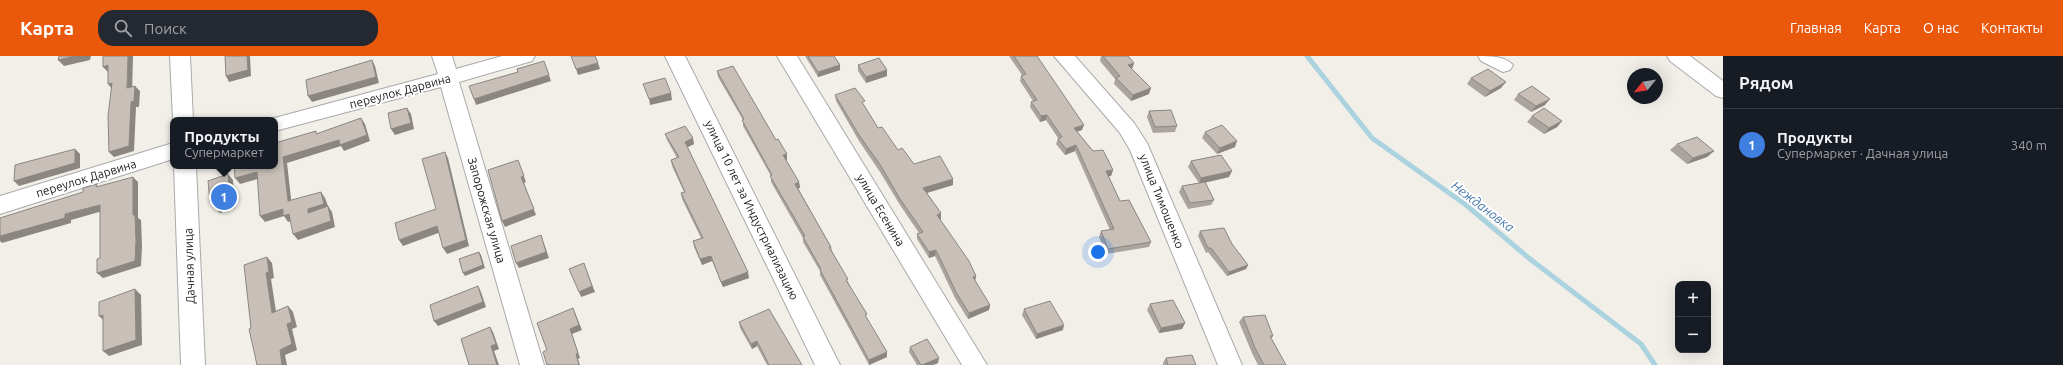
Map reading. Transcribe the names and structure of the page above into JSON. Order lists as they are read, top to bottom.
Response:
{
  "streets": {
    "street": [
      "переулок Дарвина",
      "улица Тимошенко",
      "Запорожская улица",
      "улица 10 лет за Индустриализацию",
      "улица Есенина",
      "Дачная улица"
    ]
  },
  "crossings": [
    ["переулок Дарвина", "Запорожская улица"]
  ],
  "water": ["Неждановка"],
  "north": "bottom left",
  "page": {
    "header": "Карта",
    "search": "Поиск",
    "nav": [
      "Главная",
      "Карта",
      "О нас",
      "Контакты"
    ],
    "heading": "Рядом",
    "list": [
      {
        "mark": "1",
        "name": "Продукты",
        "note": "Супермаркет · Дачная улица",
        "value": "340 m"
      }
    ],
    "popup": ["Продукты", "Супермаркет"],
    "pins": "1",
    "map_buttons": ["+", "−"]
  }
}
